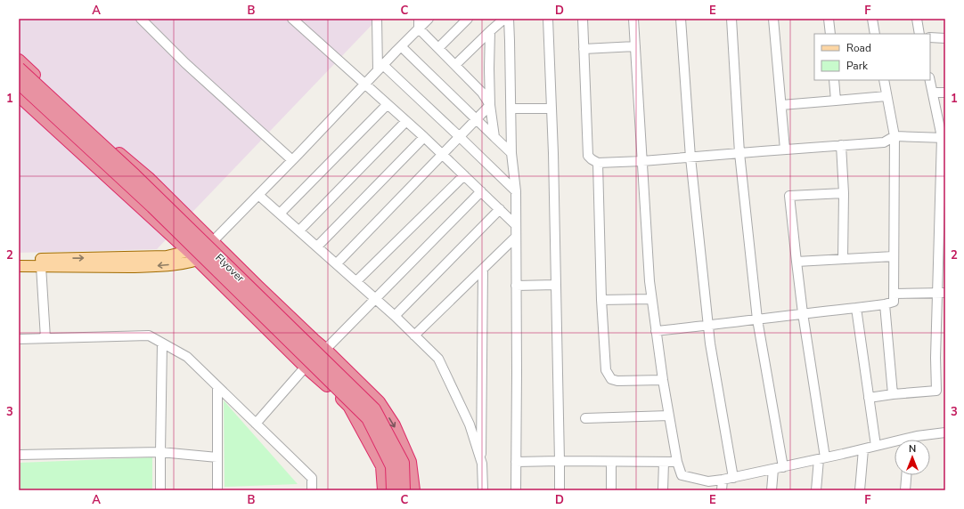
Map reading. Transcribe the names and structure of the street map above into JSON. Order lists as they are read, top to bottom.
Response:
{
  "streets": {
    "highway": ["Flyover"]
  },
  "legend": ["Road", "Park"],
  "north": "top",
  "grid": {
    "columns": [
      "A",
      "B",
      "C",
      "D",
      "E",
      "F"
    ],
    "rows": ["1", "2", "3"]
  }
}
